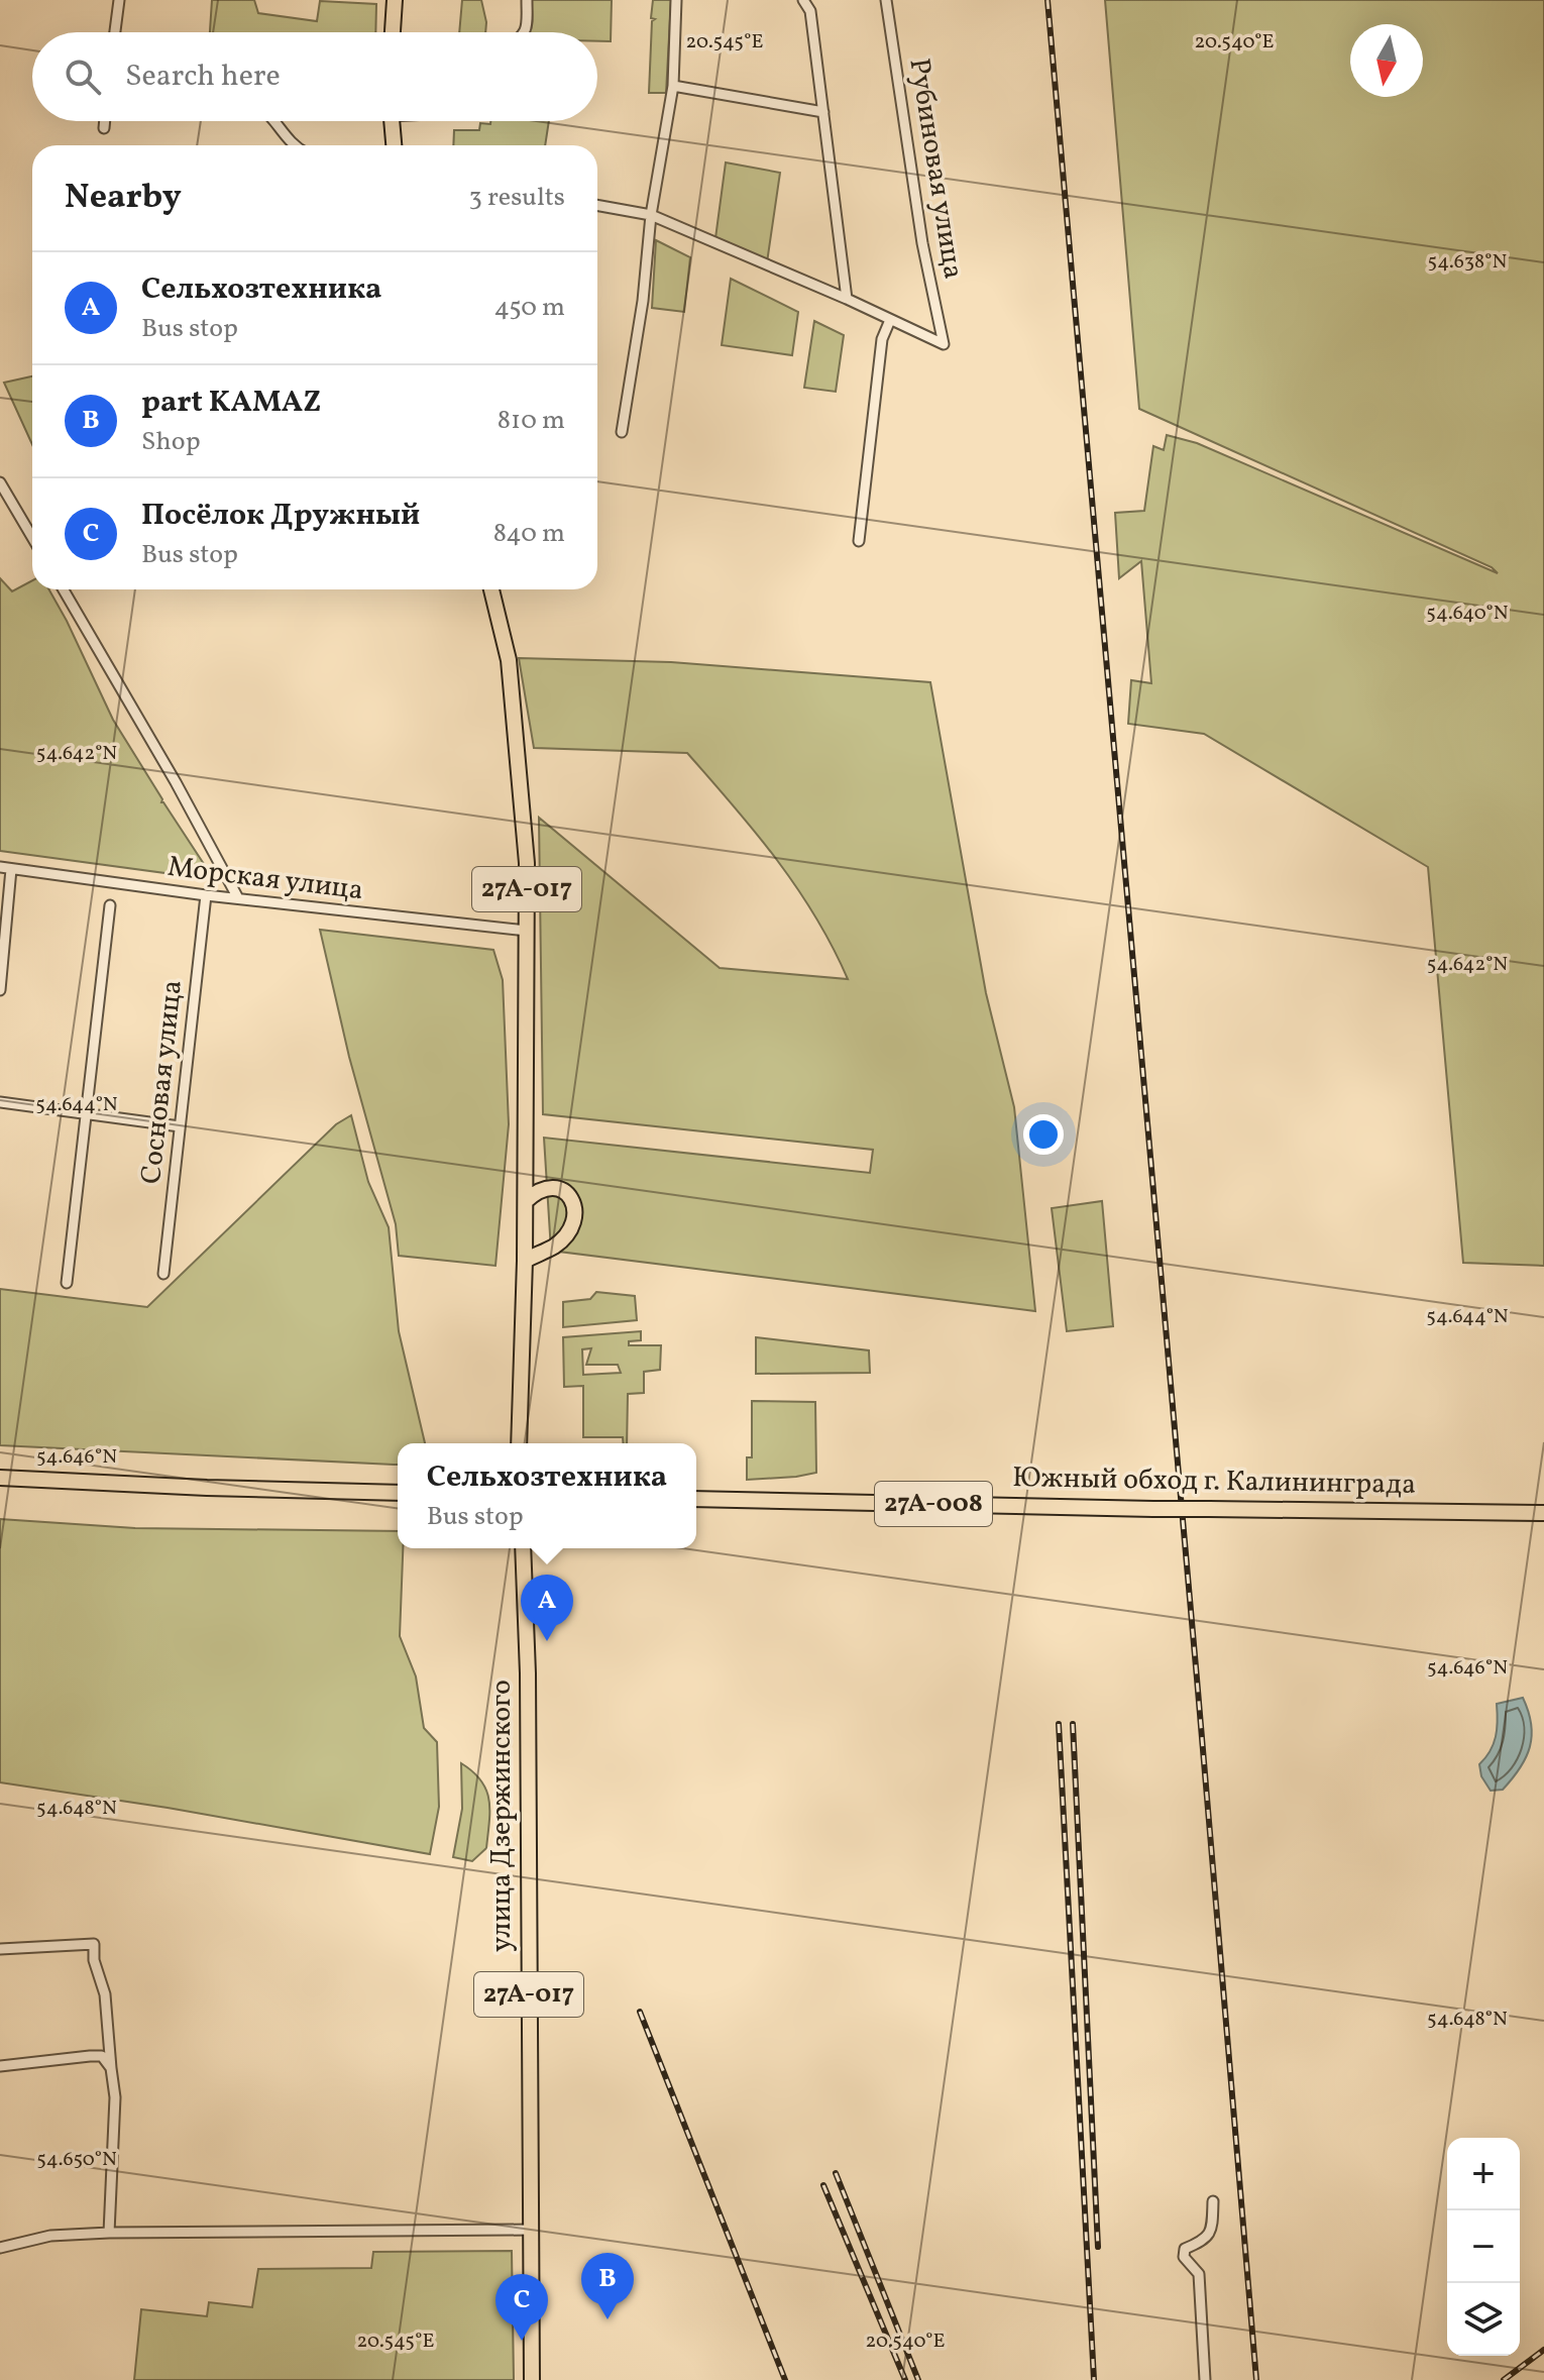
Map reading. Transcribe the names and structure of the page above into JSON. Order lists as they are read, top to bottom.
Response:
{
  "streets": {
    "main road": [
      "27А-017",
      "Южный обход г. Калининграда",
      "27А-008",
      "улица Дзержинского"
    ],
    "street": ["Рубиновая улица", "Морская улица", "Сосновая улица"]
  },
  "crossings": [
    ["Морская улица", "27А-017"],
    ["Морская улица", "Сосновая улица"]
  ],
  "north": "bottom",
  "page": {
    "search": "Search here",
    "heading": ["Nearby", "3 results"],
    "list": [
      {
        "mark": "A",
        "name": "Сельхозтехника",
        "note": "Bus stop",
        "value": "450 m"
      },
      {
        "mark": "B",
        "name": "part KAMAZ",
        "note": "Shop",
        "value": "810 m"
      },
      {
        "mark": "C",
        "name": "Посёлок Дружный",
        "note": "Bus stop",
        "value": "840 m"
      }
    ],
    "popup": ["Сельхозтехника", "Bus stop"],
    "pins": ["A", "B", "C"],
    "map_buttons": ["+", "−"]
  },
  "coordinates": [
    "20.545°E",
    "20.540°E",
    "54.638°N",
    "54.640°N",
    "54.642°N",
    "54.644°N",
    "54.646°N",
    "54.648°N",
    "54.650°N"
  ]
}
